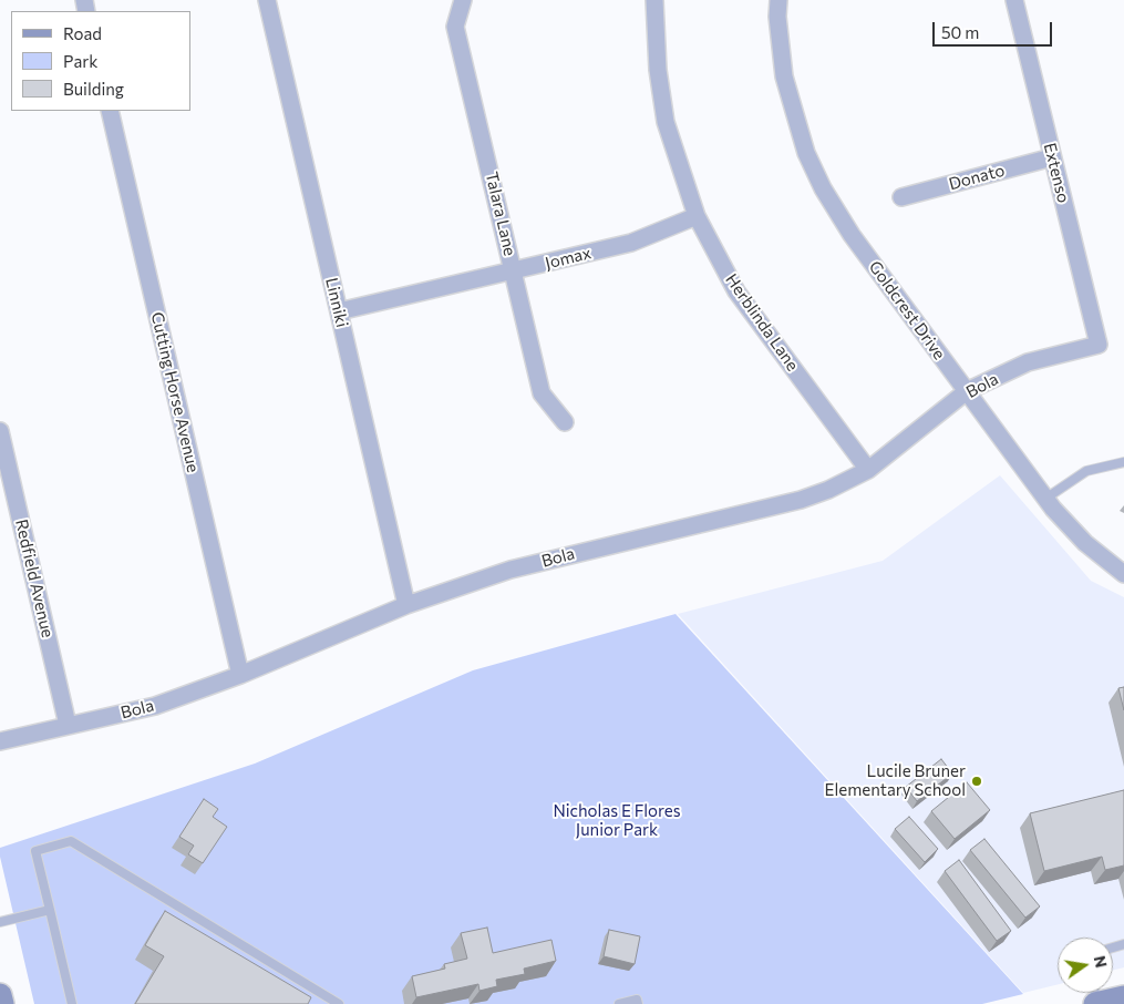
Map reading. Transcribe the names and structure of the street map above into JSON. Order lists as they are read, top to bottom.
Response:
{
  "streets": {
    "street": [
      "Extenso",
      "Donato",
      "Talara Lane",
      "Jomax",
      "Linniki",
      "Goldcrest Drive",
      "Herblinda Lane",
      "Bola",
      "Cutting Horse Avenue",
      "Redfield Avenue"
    ]
  },
  "crossings": [
    ["Extenso", "Donato"],
    ["Extenso", "Bola"],
    ["Talara Lane", "Jomax"],
    ["Jomax", "Linniki"],
    ["Jomax", "Herblinda Lane"],
    ["Linniki", "Bola"],
    ["Goldcrest Drive", "Bola"],
    ["Herblinda Lane", "Bola"],
    ["Bola", "Cutting Horse Avenue"],
    ["Bola", "Redfield Avenue"]
  ],
  "parks": ["Nicholas E Flores Junior Park"],
  "places": ["Lucile Bruner Elementary School"],
  "legend": ["Road", "Park", "Building"],
  "scale_bar": "50 m",
  "north": "right"
}
